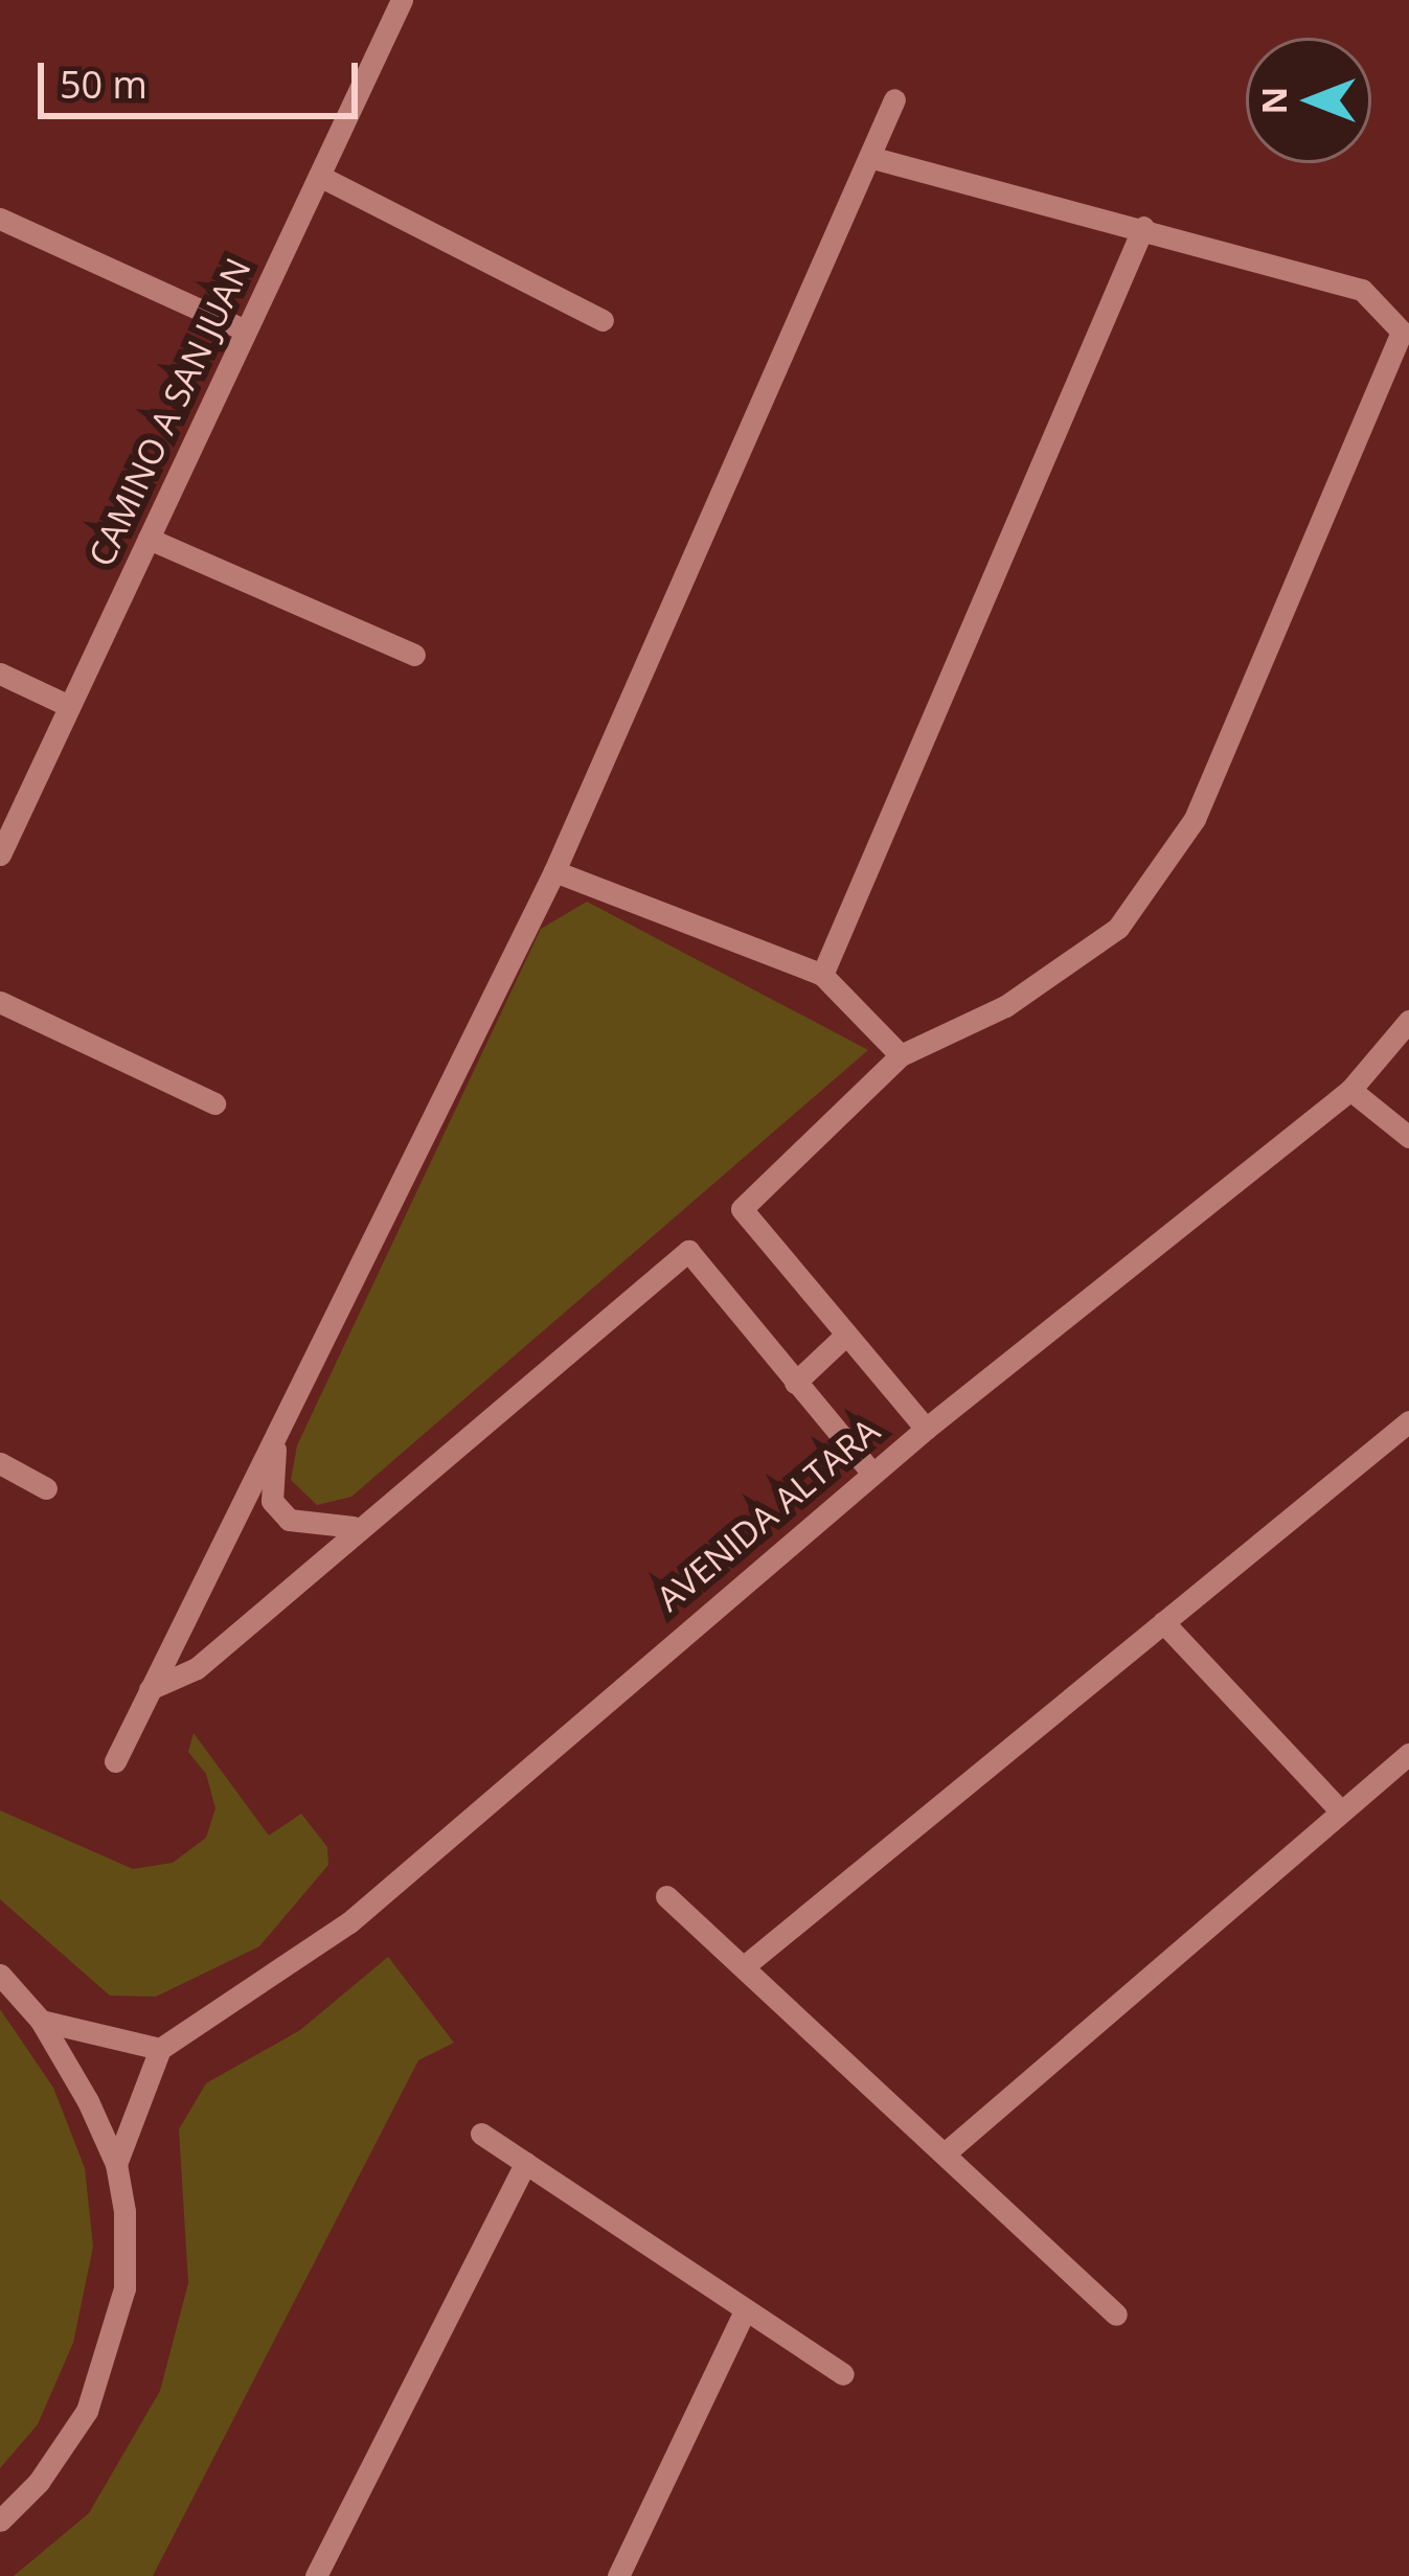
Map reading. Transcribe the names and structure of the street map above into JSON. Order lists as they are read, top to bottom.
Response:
{
  "streets": {
    "street": ["CAMINO A SAN JUAN", "AVENIDA ALTARA"]
  },
  "scale_bar": "50 m",
  "north": "left"
}
